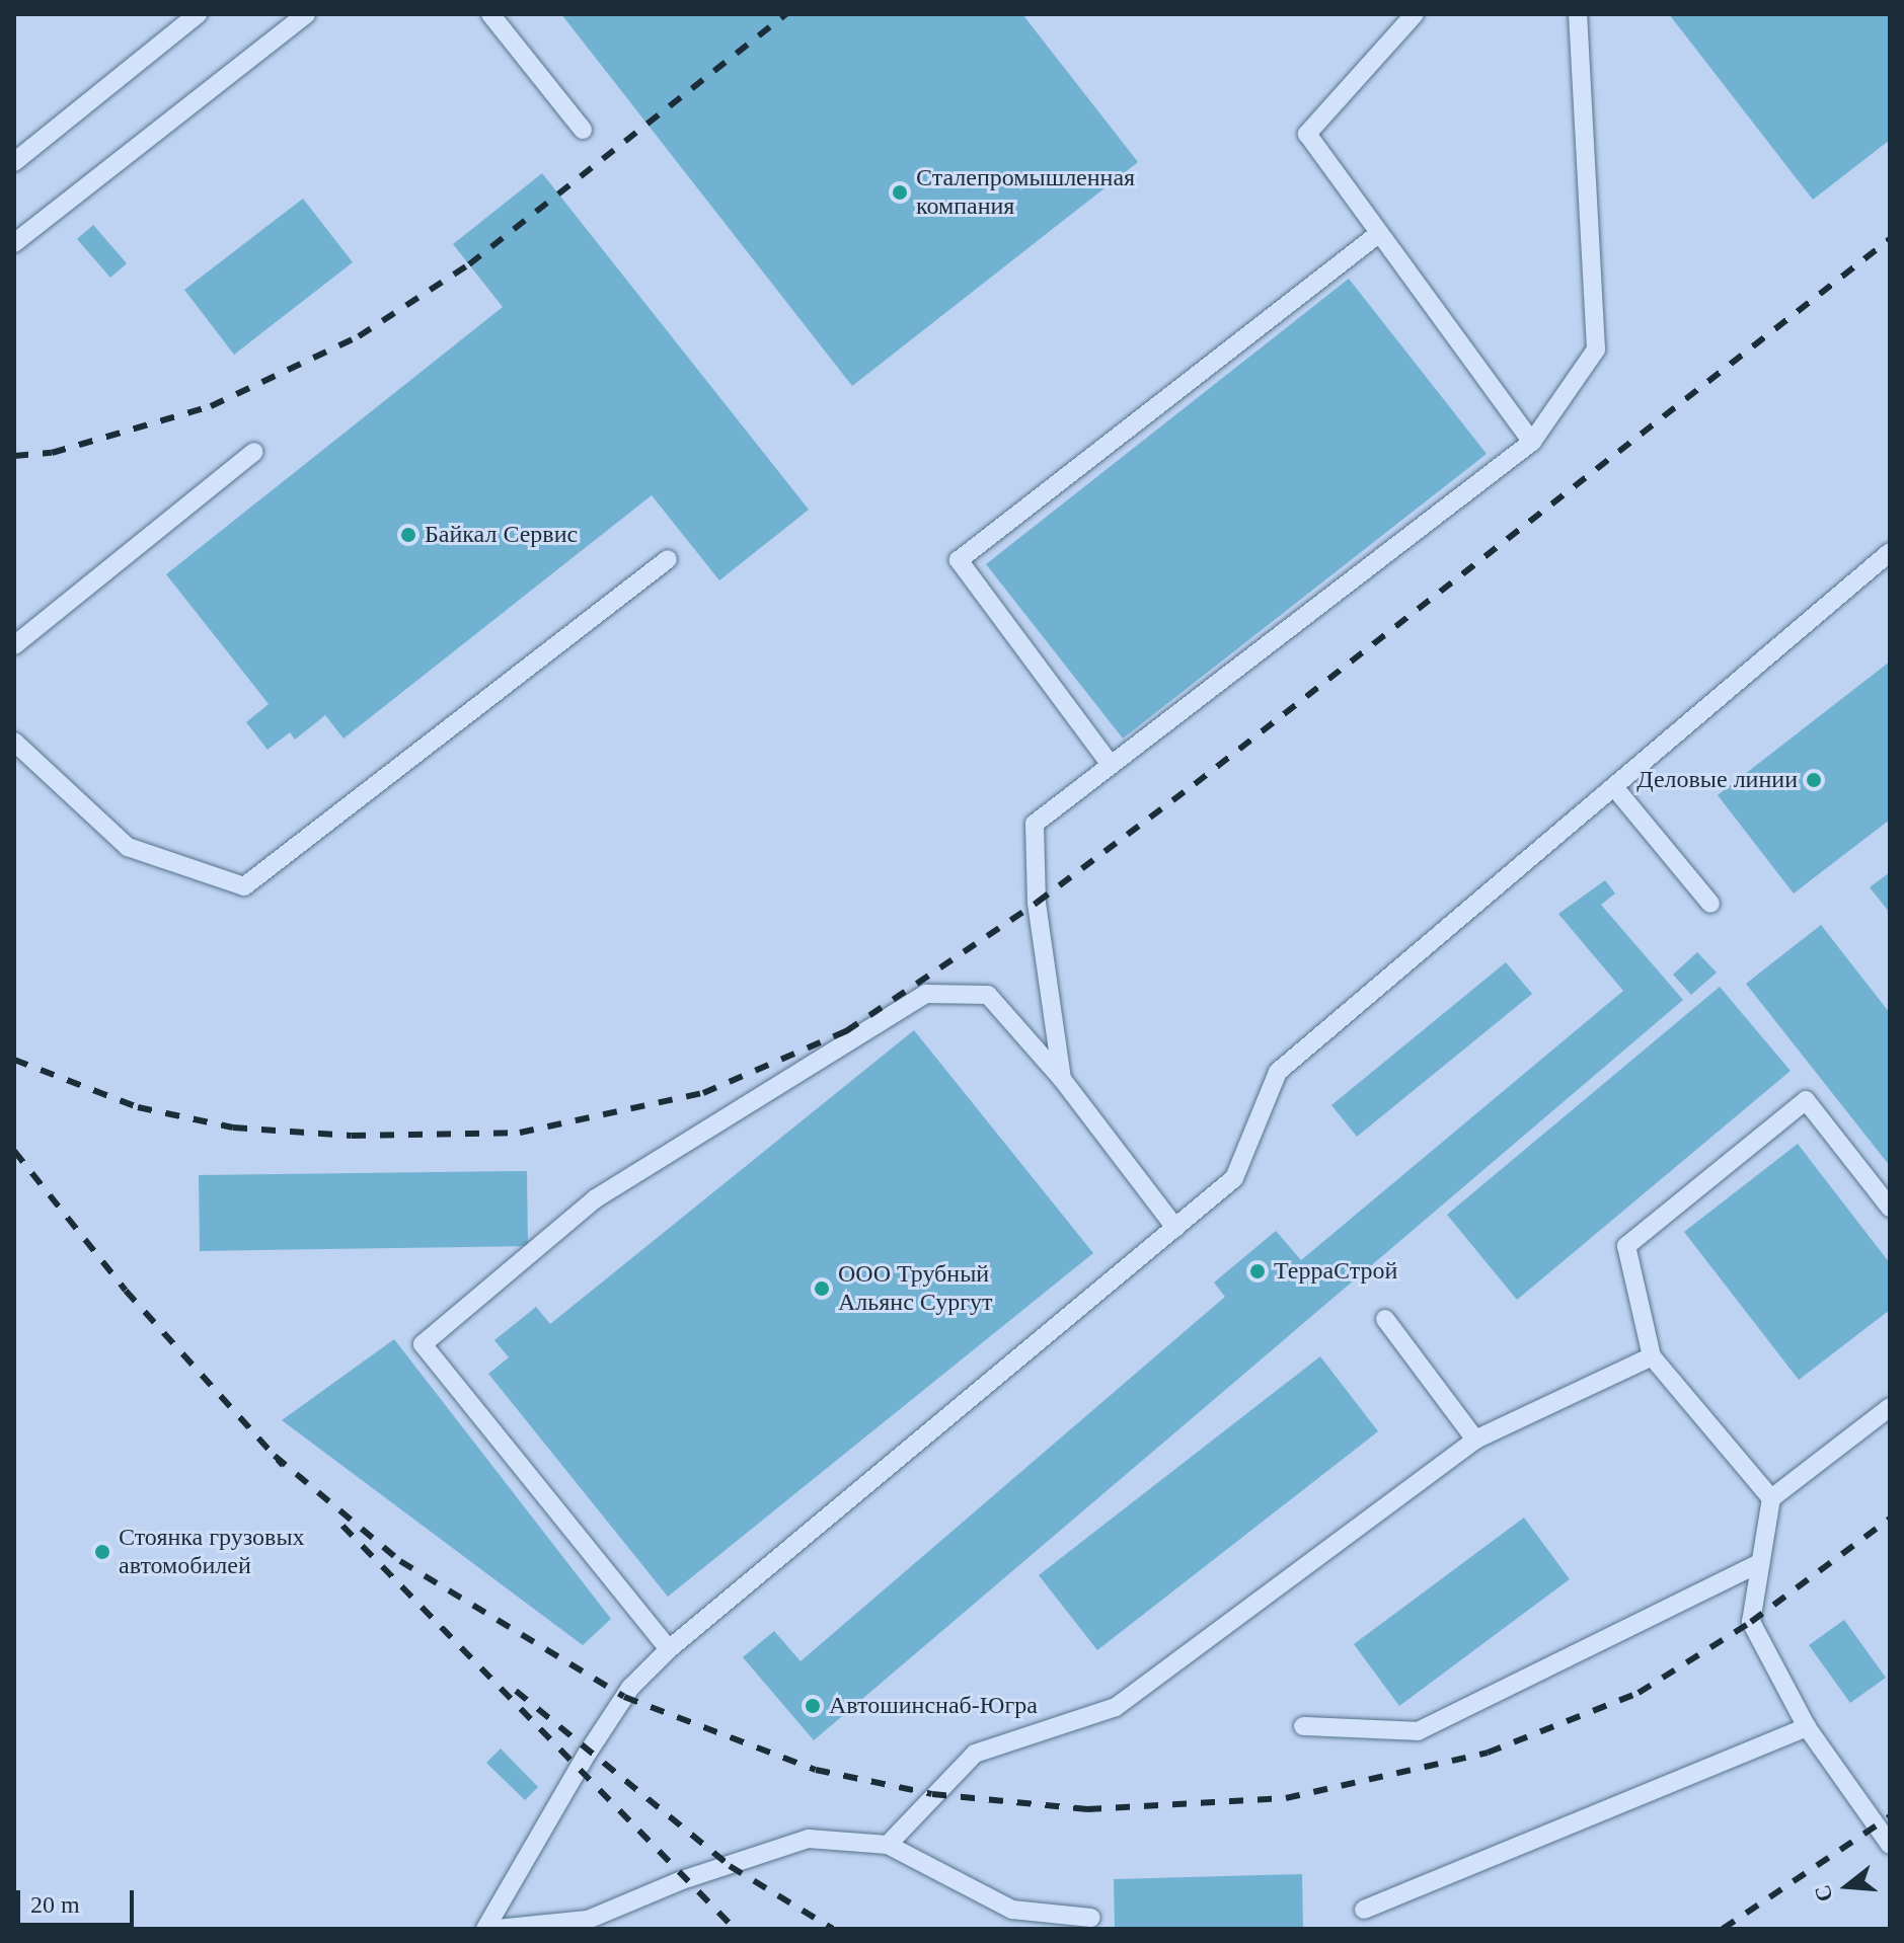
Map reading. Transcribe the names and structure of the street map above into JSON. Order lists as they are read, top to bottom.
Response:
{
  "places": [
    "Сталепромышленная компания",
    "Байкал Сервис",
    "Деловые линии",
    "ТерраСтрой",
    "ООО Трубный Альянс Сургут",
    "Стоянка грузовых автомобилей",
    "Автошинснаб-Югра"
  ],
  "scale_bar": "20 m",
  "north": "left"
}
